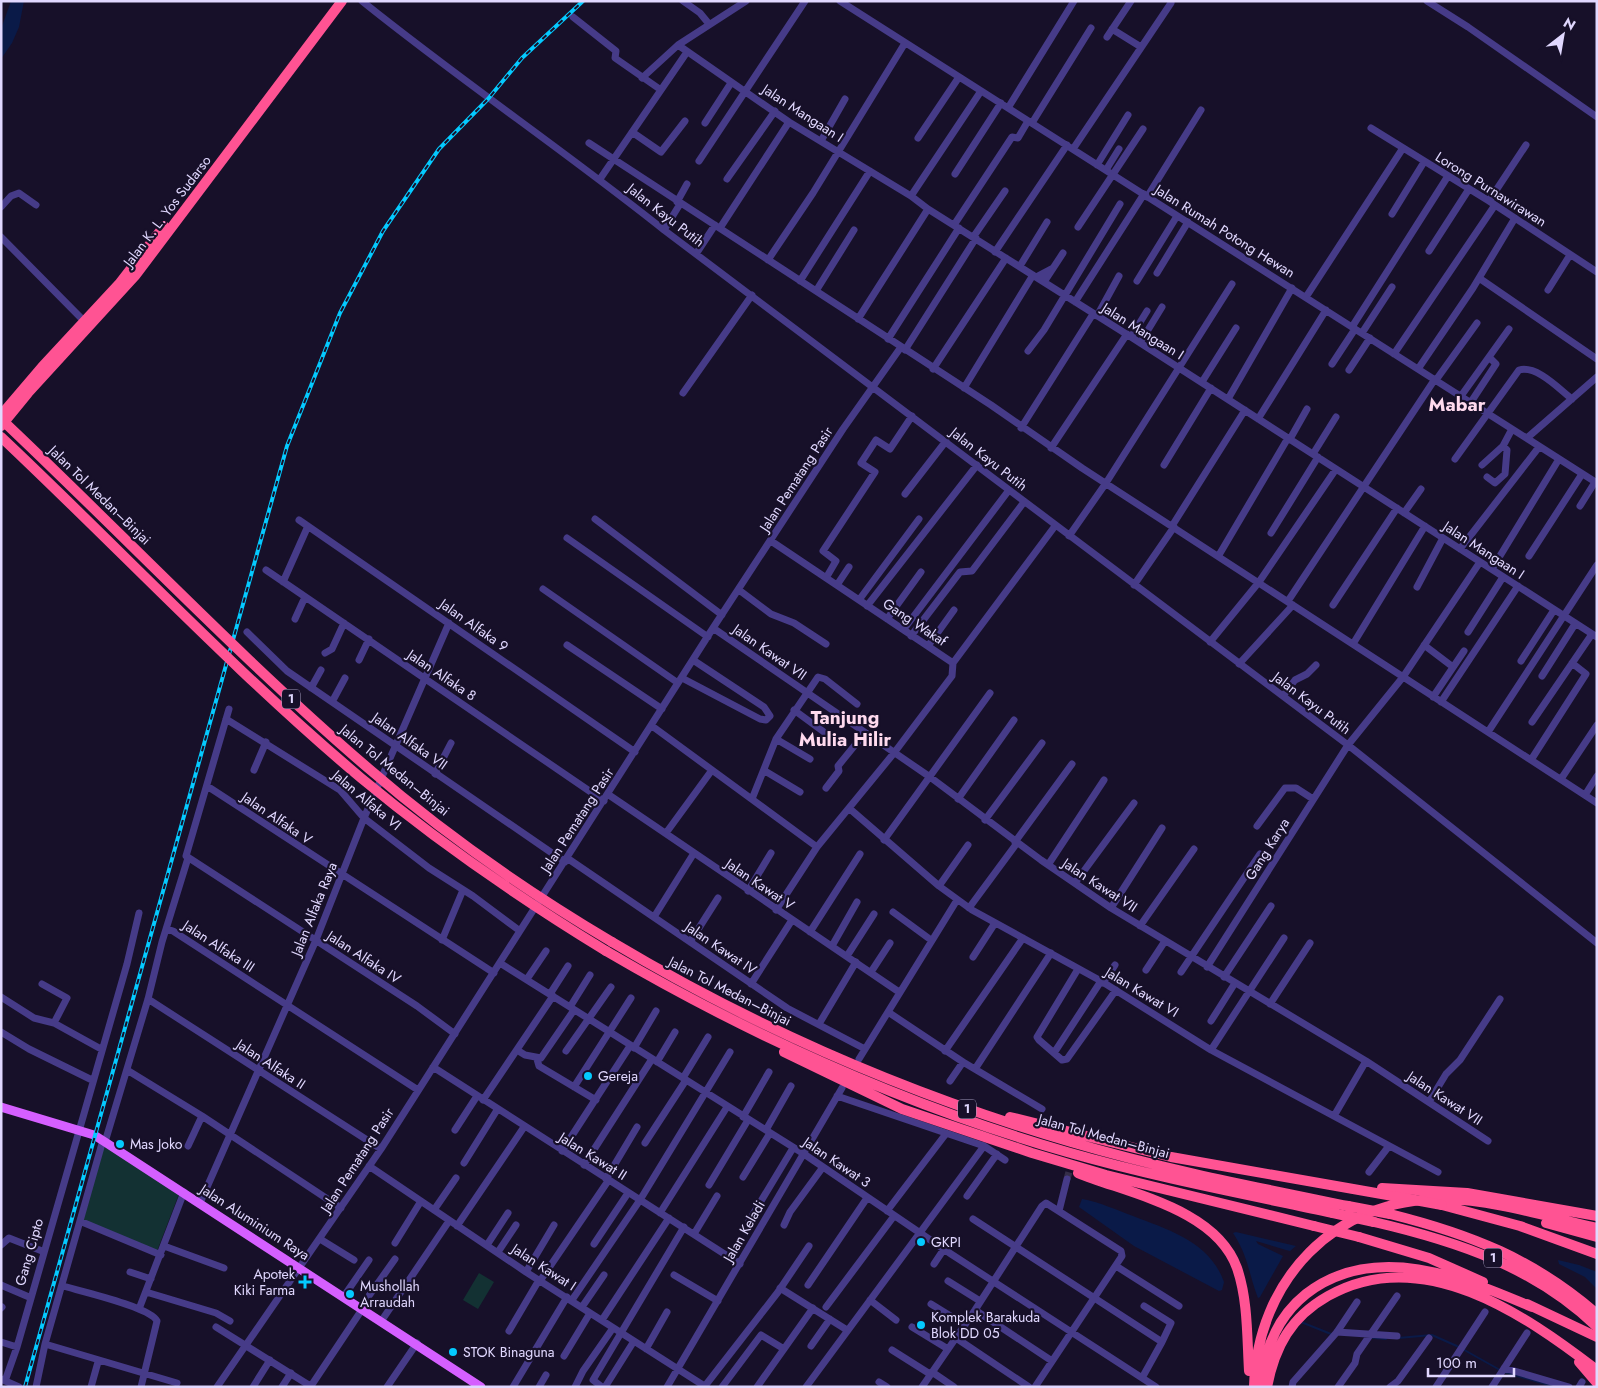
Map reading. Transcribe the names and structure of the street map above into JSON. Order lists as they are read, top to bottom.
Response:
{
  "streets": {
    "highway": ["Jalan K. L. Yos Sudarso", "Jalan Tol Medan–Binjai", "1"],
    "main road": ["Jalan Aluminium Raya"],
    "street": [
      "Jalan Mangaan I",
      "Lorong Purnawirawan",
      "Jalan Kayu Putih",
      "Jalan Rumah Potong Hewan",
      "Jalan Pematang Pasir",
      "Gang Wakaf",
      "Jalan Alfaka 9",
      "Jalan Kawat VII",
      "Jalan Alfaka 8",
      "Jalan Alfaka VII",
      "Jalan Alfaka VI",
      "Jalan Alfaka V",
      "Gang Karya",
      "Jalan Kawat V",
      "Jalan Alfaka Raya",
      "Jalan Alfaka III",
      "Jalan Kawat IV",
      "Jalan Alfaka IV",
      "Jalan Kawat VI",
      "Jalan Alfaka II",
      "Jalan Kawat II",
      "Jalan Kawat 3",
      "Jalan Keladi",
      "Gang Cipto",
      "Jalan Kawat I"
    ]
  },
  "crossings": [
    ["Jalan Mangaan I", "Jalan Pematang Pasir"],
    ["Jalan Mangaan I", "Gang Karya"],
    ["Jalan Kayu Putih", "Jalan Pematang Pasir"],
    ["Jalan Kayu Putih", "Gang Karya"],
    ["Jalan Pematang Pasir", "Gang Wakaf"],
    ["Jalan Pematang Pasir", "Jalan Alfaka 9"],
    ["Jalan Pematang Pasir", "Jalan Kawat VII"],
    ["Jalan Pematang Pasir", "Jalan Alfaka 8"],
    ["Jalan Pematang Pasir", "Jalan Alfaka VII"],
    ["Jalan Pematang Pasir", "Jalan Alfaka VI"],
    ["Jalan Pematang Pasir", "Jalan Alfaka V"],
    ["Jalan Pematang Pasir", "Jalan Kawat V"],
    ["Jalan Pematang Pasir", "Jalan Alfaka III"],
    ["Jalan Pematang Pasir", "Jalan Kawat IV"],
    ["Jalan Pematang Pasir", "Jalan Alfaka IV"],
    ["Jalan Pematang Pasir", "Jalan Alfaka II"],
    ["Jalan Pematang Pasir", "Jalan Kawat II"],
    ["Jalan Pematang Pasir", "Jalan Kawat 3"],
    ["Jalan Pematang Pasir", "Jalan Aluminium Raya"],
    ["Jalan Pematang Pasir", "Jalan Kawat I"],
    ["Gang Wakaf", "Jalan Kawat VII"],
    ["Gang Wakaf", "Jalan Kawat V"],
    ["Gang Wakaf", "Jalan Kawat VI"],
    ["Jalan Alfaka 9", "Jalan Alfaka Raya"],
    ["Jalan Kawat VII", "Gang Karya"],
    ["Jalan Alfaka 8", "Jalan Kawat V"],
    ["Jalan Alfaka 8", "Jalan Alfaka Raya"],
    ["Jalan Alfaka VII", "Jalan Alfaka Raya"],
    ["Jalan Alfaka VII", "Jalan Kawat IV"],
    ["Jalan Alfaka VI", "Jalan Alfaka Raya"],
    ["Jalan Alfaka V", "Jalan Alfaka Raya"],
    ["Jalan Alfaka Raya", "Jalan Alfaka III"],
    ["Jalan Alfaka Raya", "Jalan Alfaka IV"],
    ["Jalan Alfaka Raya", "Jalan Alfaka II"],
    ["Jalan Alfaka Raya", "Jalan Aluminium Raya"],
    ["Jalan Alfaka III", "Jalan Alfaka II"],
    ["Jalan Alfaka III", "Jalan Aluminium Raya"],
    ["Jalan Kawat II", "Jalan Keladi"],
    ["Jalan Kawat 3", "Jalan Keladi"],
    ["Jalan Aluminium Raya", "Gang Cipto"],
    ["Jalan Keladi", "Jalan Kawat I"]
  ],
  "districts": ["Mabar", "Tanjung Mulia Hilir"],
  "places": {
    "other": [
      "Gereja",
      "Mas Joko",
      "GKPI",
      "Mushollah Arraudah",
      "Komplek Barakuda Blok DD 05",
      "STOK Binaguna"
    ],
    "health": ["Apotek Kiki Farma"]
  },
  "scale_bar": "100 m",
  "north": "top right"
}
